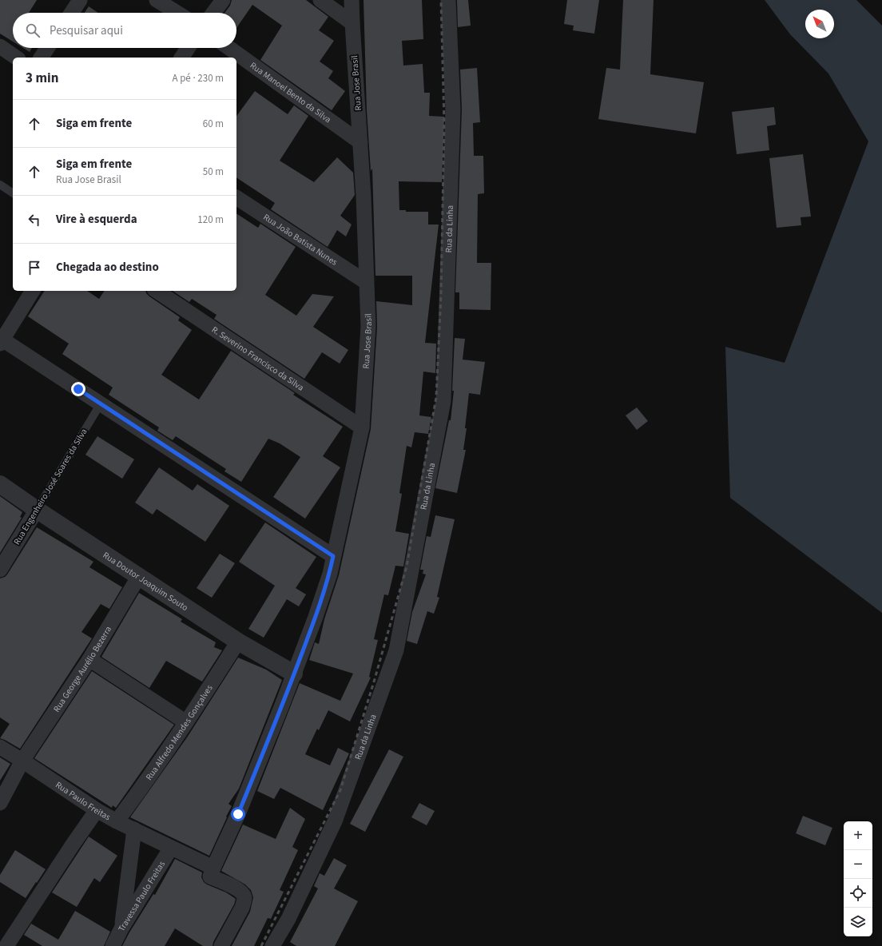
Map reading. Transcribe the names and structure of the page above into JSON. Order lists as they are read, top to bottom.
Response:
{
  "streets": {
    "street": [
      "Rua Jose Brasil",
      "Rua Manoel Bento da Silva",
      "Rua da Linha",
      "Rua João Batista Nunes",
      "R. Severino Francisco da Silva",
      "Rua Engenheiro José Soares da Silva",
      "Rua Doutor Joaquim Souto",
      "Rua George Aurélio Bezerra",
      "Rua Alfredo Mendes Gonçalves",
      "Rua Paulo Freitas",
      "Travessa Paulo Freitas"
    ]
  },
  "crossings": [
    ["Rua Jose Brasil", "Rua Manoel Bento da Silva"],
    ["Rua Jose Brasil", "Rua João Batista Nunes"],
    ["Rua Jose Brasil", "R. Severino Francisco da Silva"],
    ["Rua Jose Brasil", "Rua Doutor Joaquim Souto"],
    ["Rua Jose Brasil", "Rua Paulo Freitas"],
    ["Rua Engenheiro José Soares da Silva", "Rua Doutor Joaquim Souto"],
    ["Rua Doutor Joaquim Souto", "Rua George Aurélio Bezerra"],
    ["Rua Doutor Joaquim Souto", "Rua Alfredo Mendes Gonçalves"],
    ["Rua George Aurélio Bezerra", "Rua Paulo Freitas"],
    ["Rua Alfredo Mendes Gonçalves", "Rua Paulo Freitas"],
    ["Rua Paulo Freitas", "Travessa Paulo Freitas"]
  ],
  "north": "top left",
  "page": {
    "search": "Pesquisar aqui",
    "heading": ["3 min", "A pé · 230 m"],
    "list": [
      ["Siga em frente", "60 m"],
      ["Siga em frente", "Rua Jose Brasil", "50 m"],
      ["Vire à esquerda", "120 m"],
      "Chegada ao destino"
    ],
    "map_buttons": ["+", "−"]
  }
}
